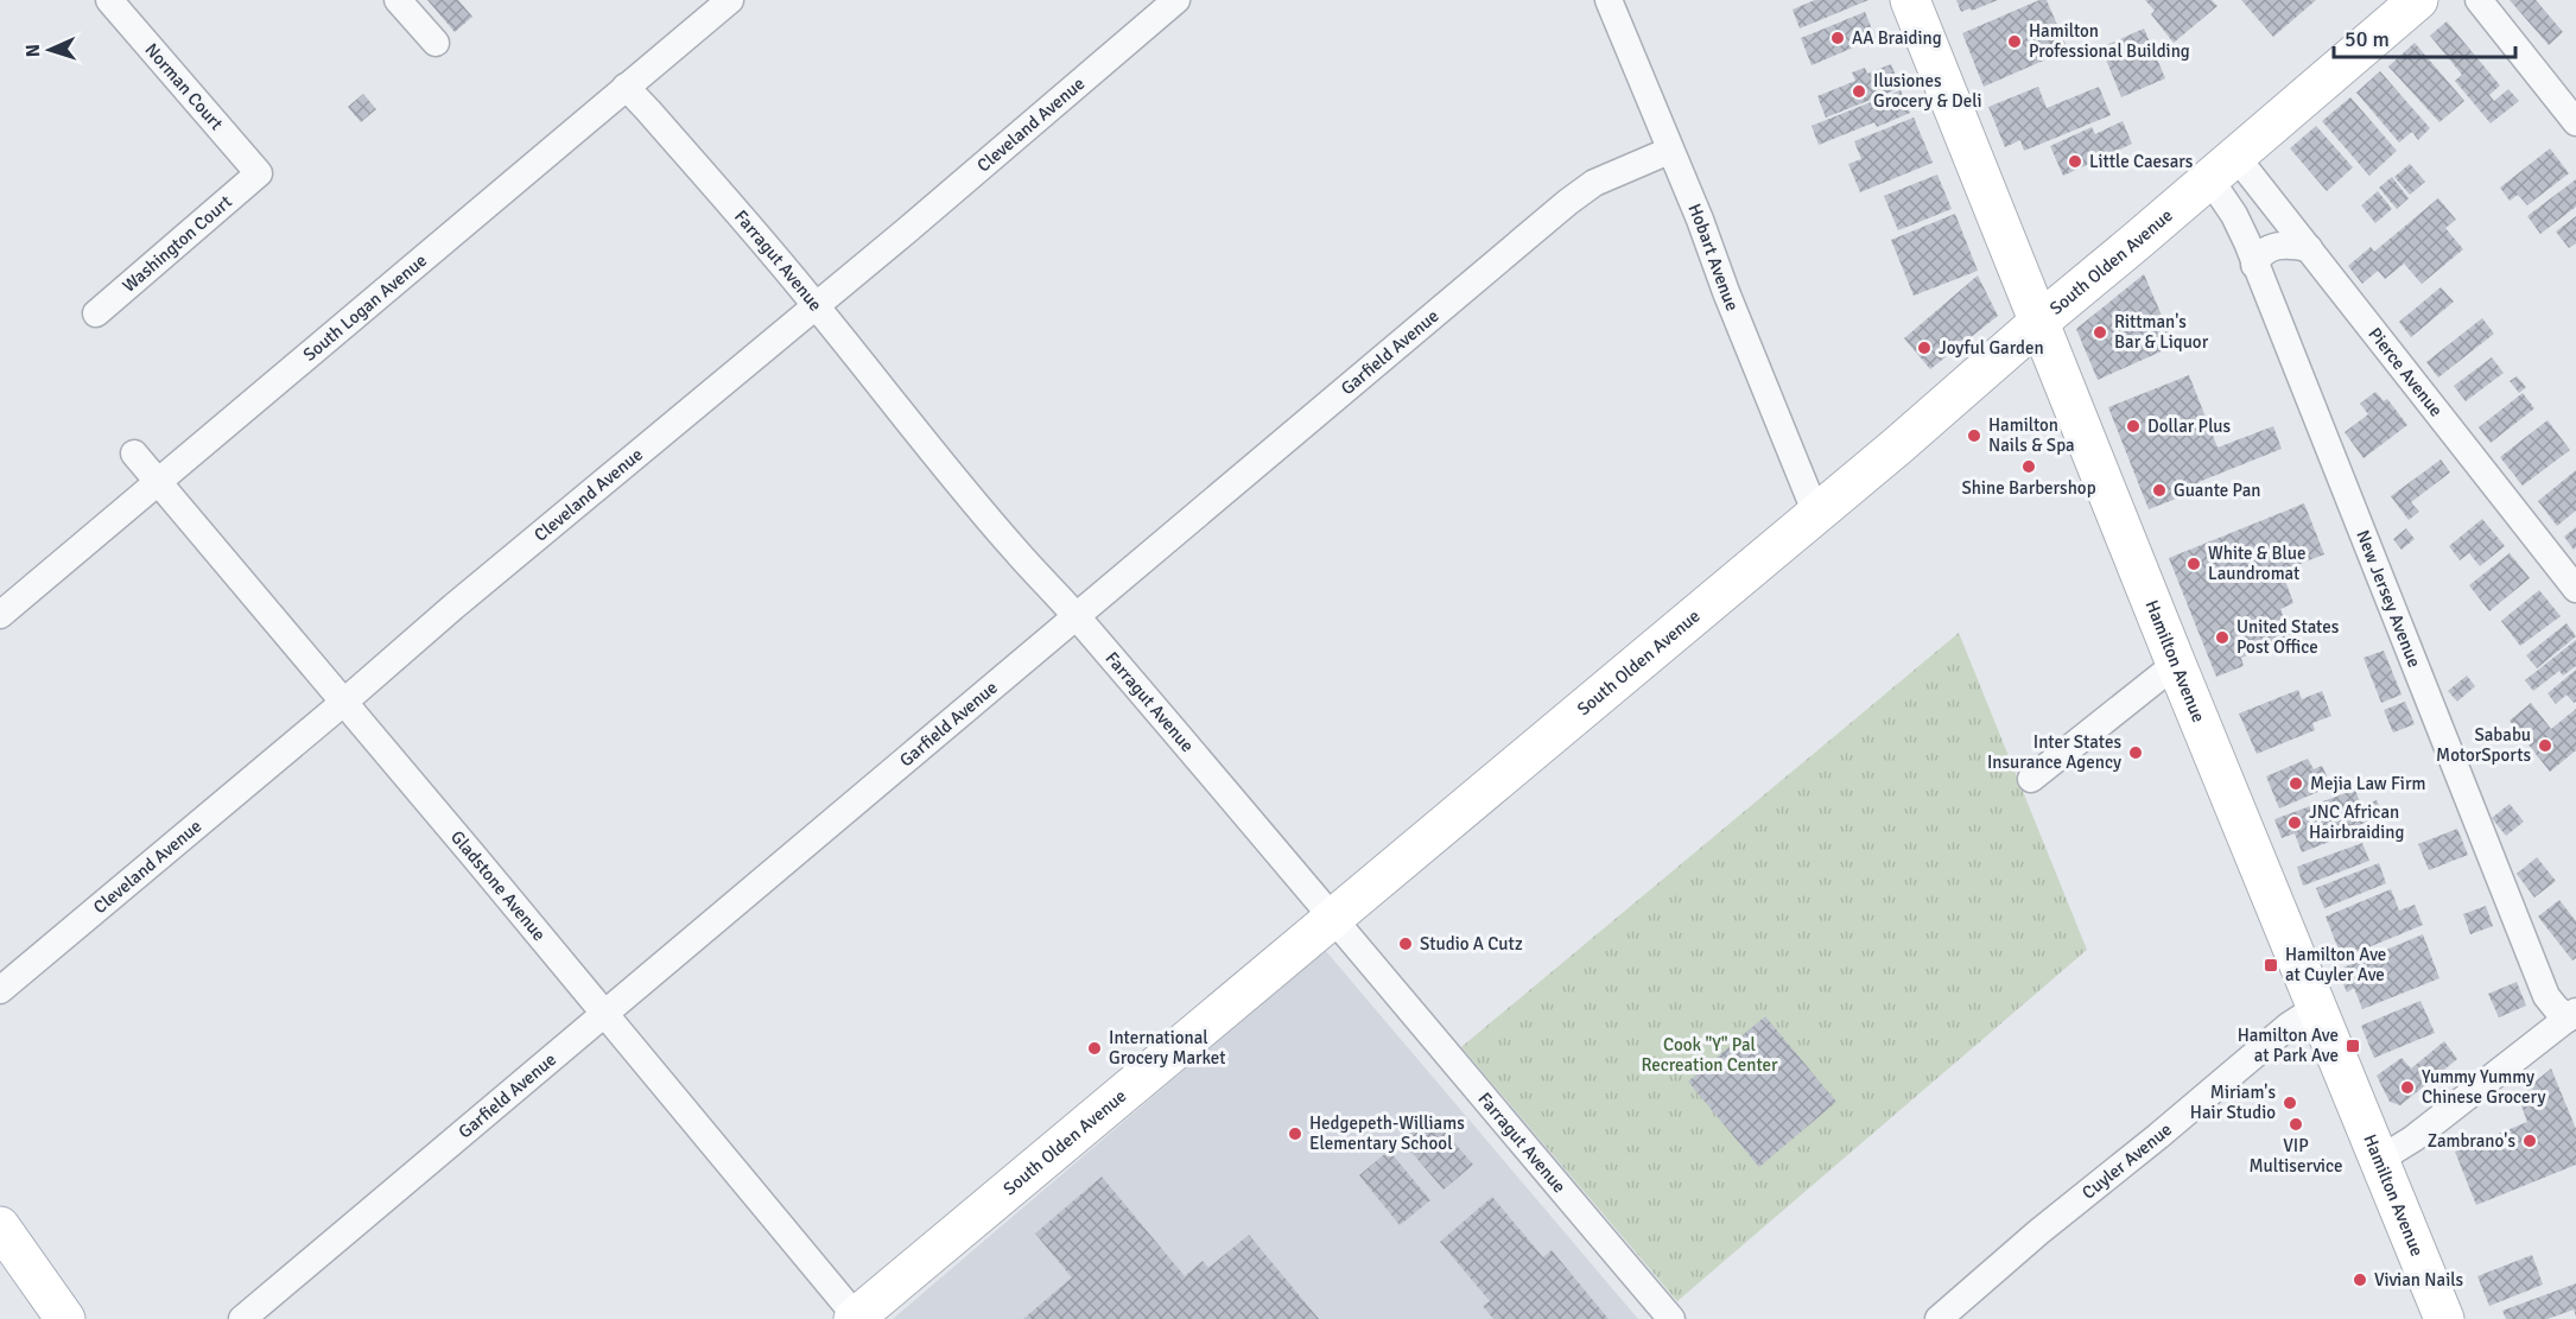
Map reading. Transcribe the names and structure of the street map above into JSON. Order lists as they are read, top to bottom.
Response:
{
  "streets": {
    "main road": ["South Olden Avenue", "Hamilton Avenue"],
    "street": [
      "Norman Court",
      "Cleveland Avenue",
      "Washington Court",
      "Hobart Avenue",
      "Farragut Avenue",
      "South Logan Avenue",
      "Garfield Avenue",
      "Pierce Avenue",
      "New Jersey Avenue",
      "Gladstone Avenue",
      "Cuyler Avenue"
    ]
  },
  "crossings": [
    ["Norman Court", "Washington Court"],
    ["Cleveland Avenue", "Farragut Avenue"],
    ["Cleveland Avenue", "Gladstone Avenue"],
    ["Hobart Avenue", "South Olden Avenue"],
    ["Hobart Avenue", "Garfield Avenue"],
    ["Farragut Avenue", "South Olden Avenue"],
    ["Farragut Avenue", "South Logan Avenue"],
    ["Farragut Avenue", "Garfield Avenue"],
    ["South Olden Avenue", "Pierce Avenue"],
    ["South Olden Avenue", "New Jersey Avenue"],
    ["South Olden Avenue", "Hamilton Avenue"],
    ["South Olden Avenue", "Gladstone Avenue"],
    ["South Logan Avenue", "Gladstone Avenue"],
    ["Garfield Avenue", "Gladstone Avenue"],
    ["Pierce Avenue", "New Jersey Avenue"],
    ["Hamilton Avenue", "Cuyler Avenue"]
  ],
  "parks": ["Cook \"Y\" Pal Recreation Center"],
  "places": {
    "other": [
      "AA Braiding",
      "Hamilton Professional Building",
      "Ilusiones Grocery & Deli",
      "Little Caesars",
      "Rittman's Bar & Liquor",
      "Joyful Garden",
      "Dollar Plus",
      "Hamilton Nails & Spa",
      "Shine Barbershop",
      "Guante Pan",
      "White & Blue Laundromat",
      "United States Post Office",
      "Sababu MotorSports",
      "Inter States Insurance Agency",
      "Mejia Law Firm",
      "JNC African Hairbraiding",
      "Studio A Cutz",
      "International Grocery Market",
      "Yummy Yummy Chinese Grocery",
      "Miriam's Hair Studio",
      "VIP Multiservice",
      "Hedgepeth-Williams Elementary School",
      "Zambrano's",
      "Vivian Nails"
    ],
    "transit": ["Hamilton Ave at Cuyler Ave", "Hamilton Ave at Park Ave"]
  },
  "scale_bar": "50 m",
  "north": "left"
}
